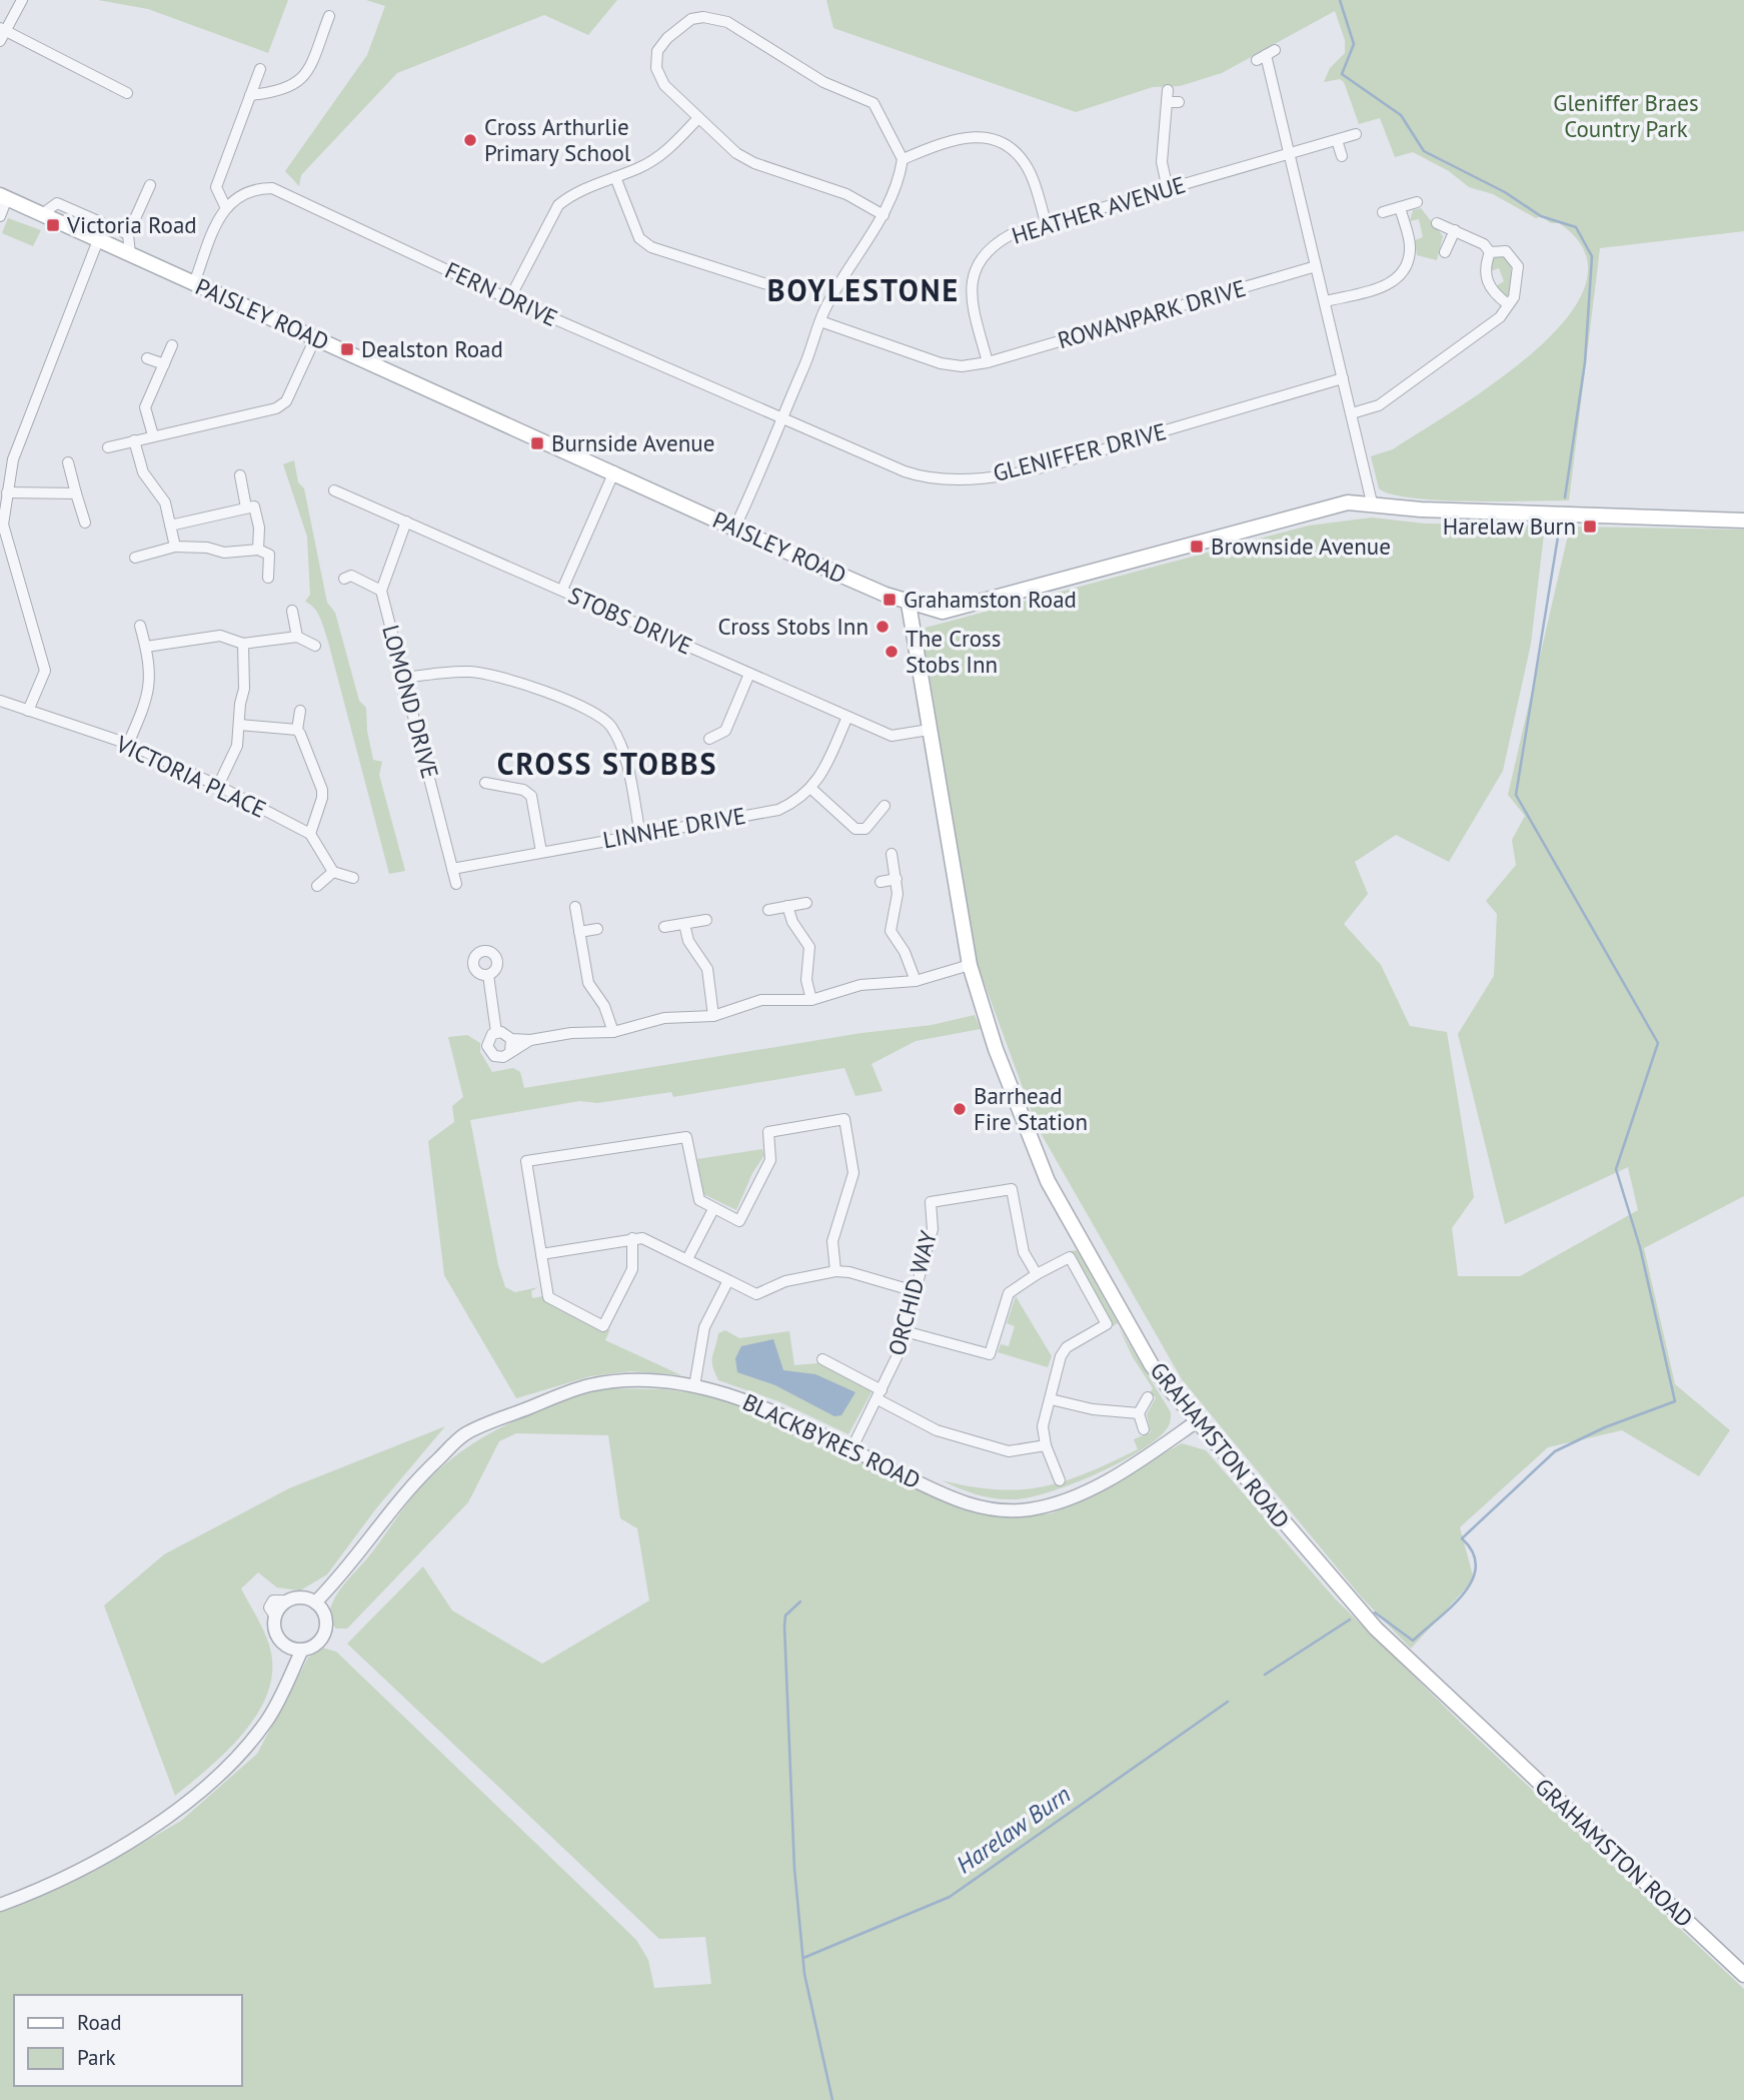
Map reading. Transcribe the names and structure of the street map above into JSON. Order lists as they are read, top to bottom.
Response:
{
  "streets": {
    "main road": ["PAISLEY ROAD", "GRAHAMSTON ROAD"],
    "street": [
      "HEATHER AVENUE",
      "FERN DRIVE",
      "ROWANPARK DRIVE",
      "GLENIFFER DRIVE",
      "STOBS DRIVE",
      "LOMOND DRIVE",
      "VICTORIA PLACE",
      "LINNHE DRIVE",
      "ORCHID WAY",
      "BLACKBYRES ROAD"
    ]
  },
  "crossings": [
    ["HEATHER AVENUE", "ROWANPARK DRIVE"],
    ["FERN DRIVE", "GLENIFFER DRIVE"],
    ["PAISLEY ROAD", "GRAHAMSTON ROAD"],
    ["STOBS DRIVE", "LINNHE DRIVE"],
    ["STOBS DRIVE", "GRAHAMSTON ROAD"],
    ["LOMOND DRIVE", "LINNHE DRIVE"],
    ["ORCHID WAY", "BLACKBYRES ROAD"],
    ["BLACKBYRES ROAD", "GRAHAMSTON ROAD"]
  ],
  "districts": ["BOYLESTONE", "CROSS STOBBS"],
  "water": ["Harelaw Burn"],
  "parks": ["Gleniffer Braes Country Park"],
  "places": {
    "other": [
      "Cross Arthurlie Primary School",
      "Cross Stobs Inn",
      "The Cross Stobs Inn",
      "Barrhead Fire Station"
    ],
    "transit": [
      "Victoria Road",
      "Dealston Road",
      "Burnside Avenue",
      "Harelaw Burn",
      "Brownside Avenue",
      "Grahamston Road"
    ]
  },
  "legend": ["Road", "Park"]
}
